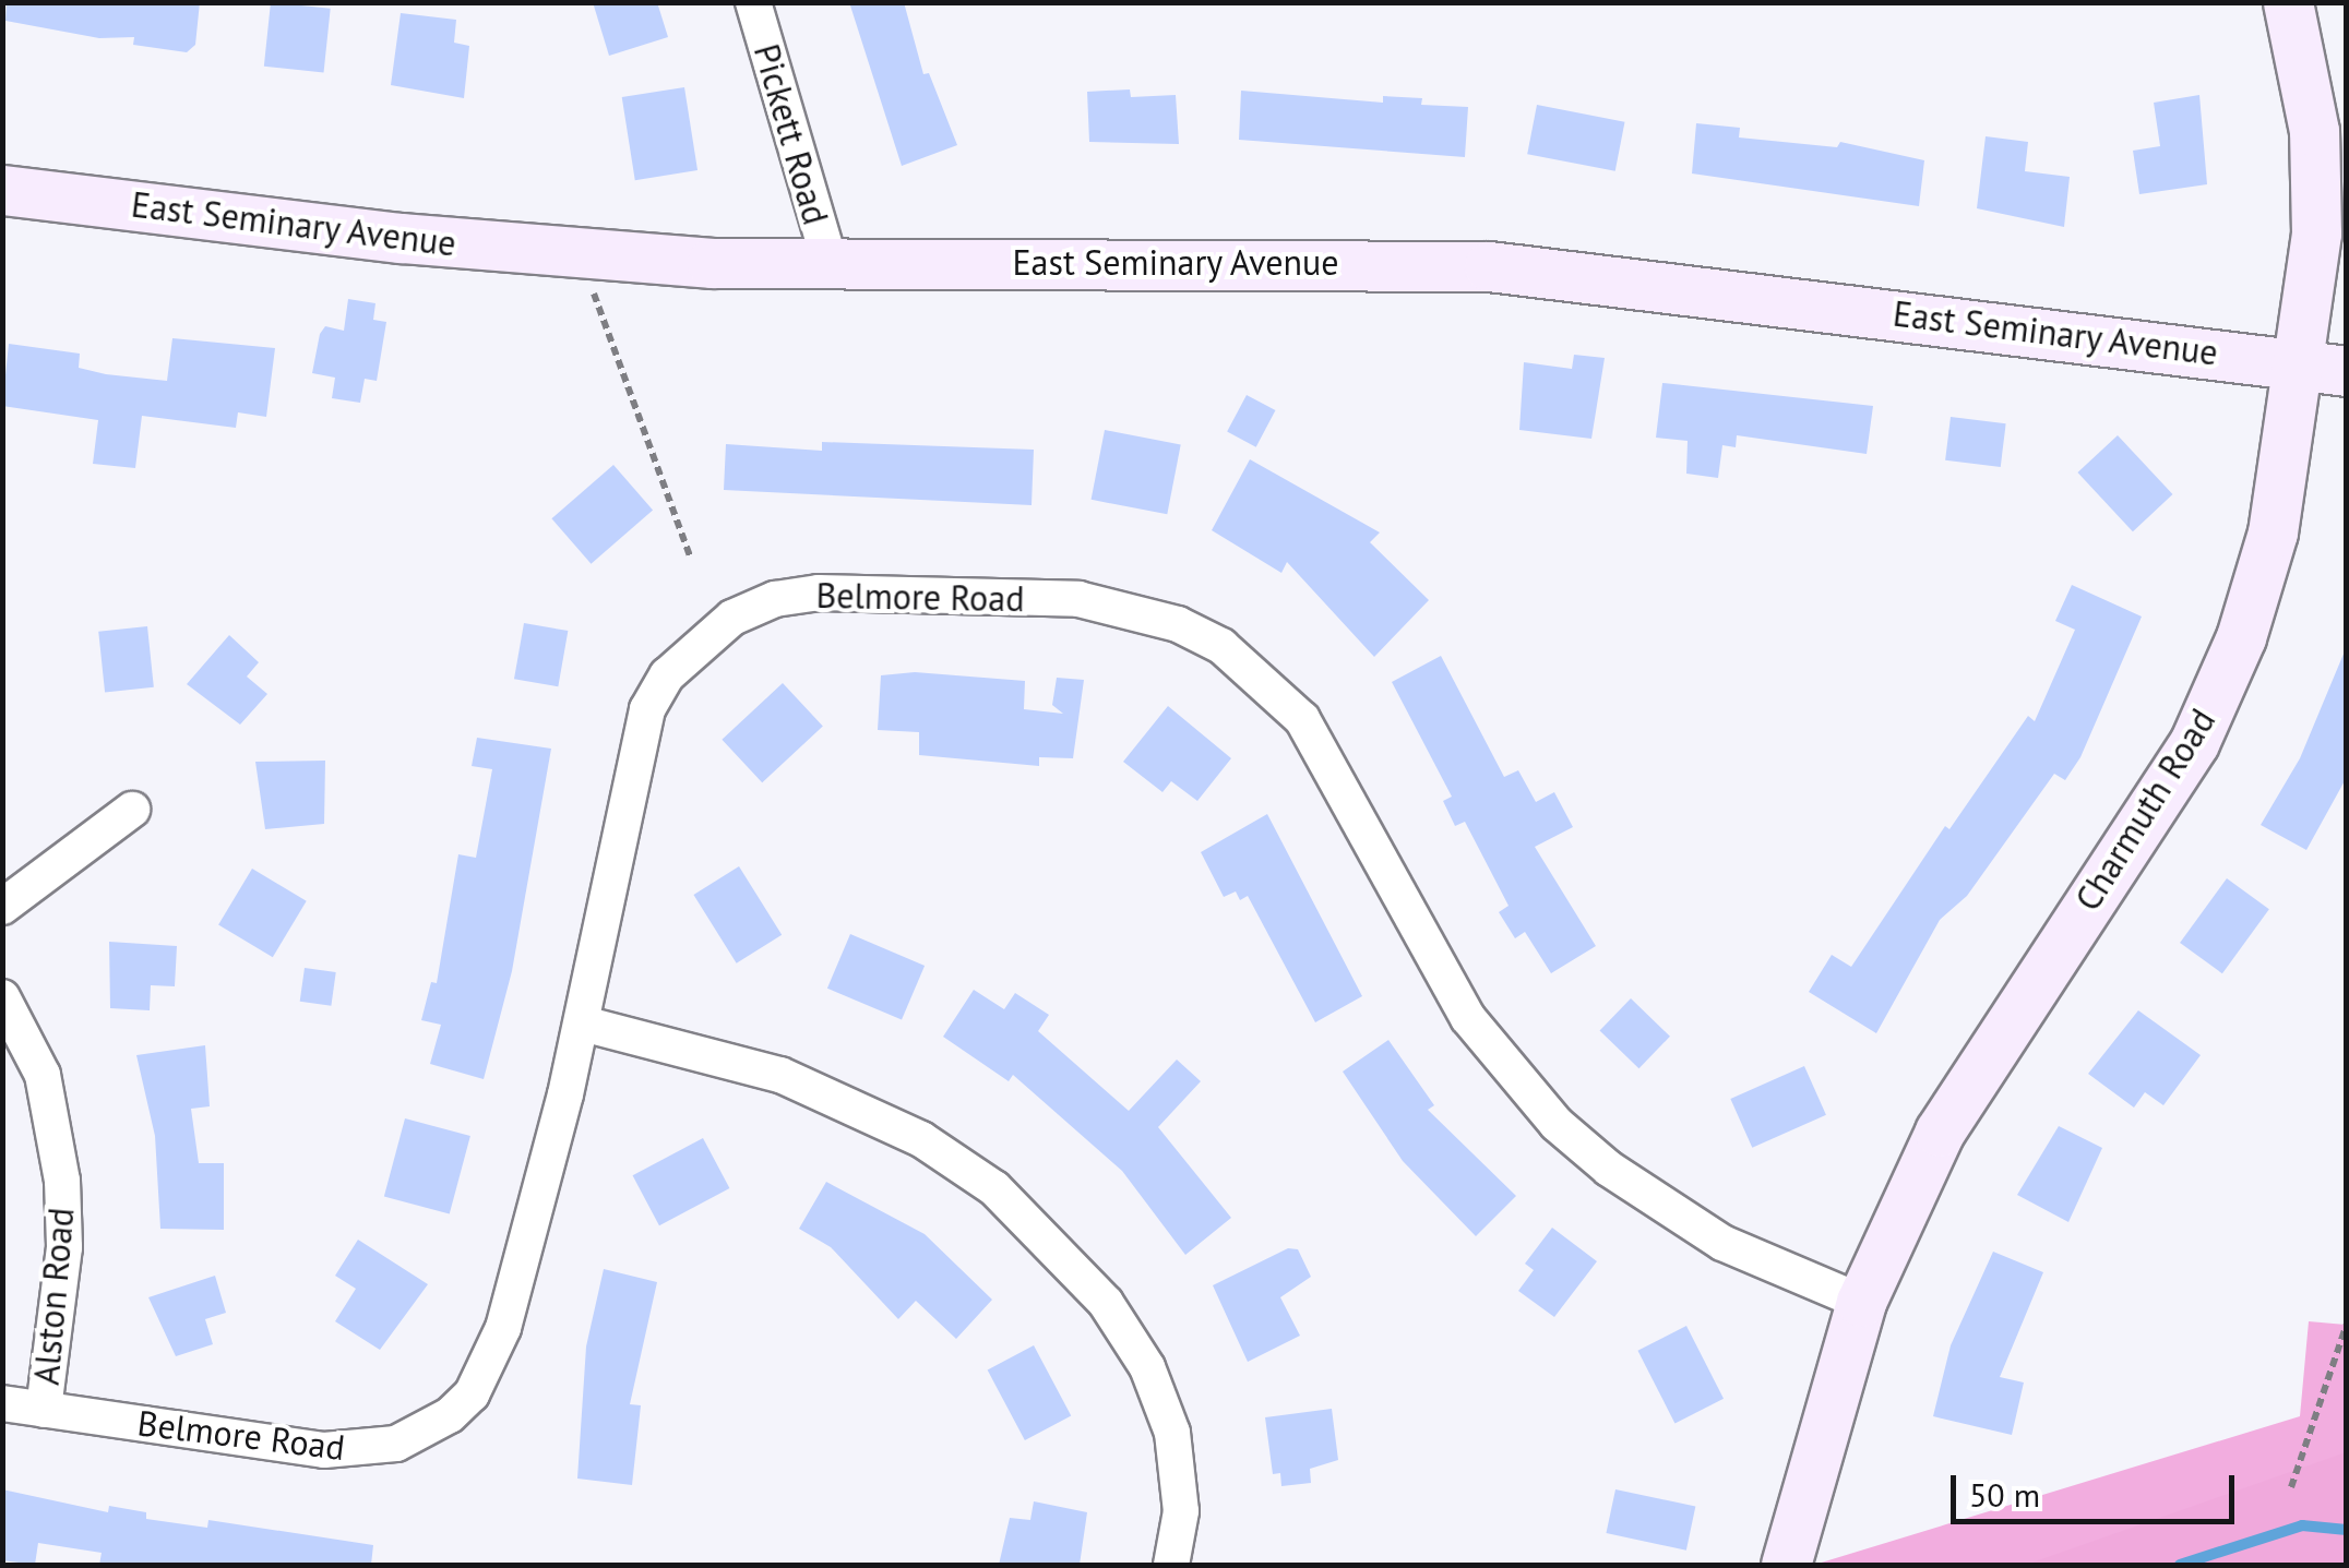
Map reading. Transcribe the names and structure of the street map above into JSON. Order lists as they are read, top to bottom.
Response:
{
  "streets": {
    "street": [
      "Pickett Road",
      "East Seminary Avenue",
      "Belmore Road",
      "Charmuth Road",
      "Alston Road"
    ]
  },
  "crossings": [
    ["Pickett Road", "East Seminary Avenue"],
    ["East Seminary Avenue", "Charmuth Road"],
    ["Belmore Road", "Charmuth Road"],
    ["Belmore Road", "Alston Road"]
  ],
  "scale_bar": "50 m"
}
